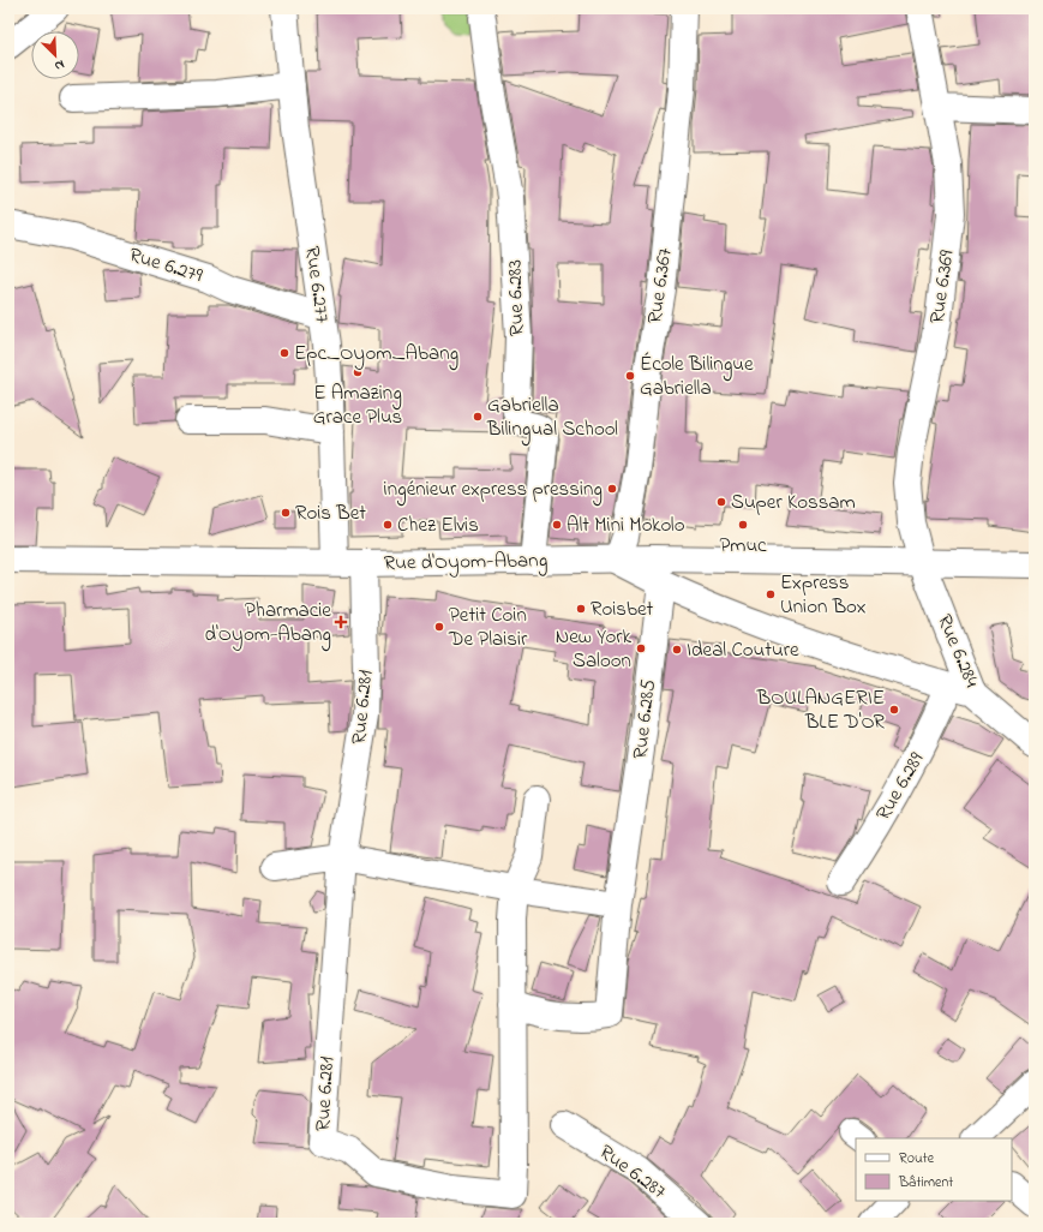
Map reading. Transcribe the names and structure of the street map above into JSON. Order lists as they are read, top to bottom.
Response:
{
  "streets": {
    "street": [
      "Rue 6.279",
      "Rue 6.277",
      "Rue 6.367",
      "Rue 6.369",
      "Rue 6.283",
      "Rue d'Oyom-Abang",
      "Rue 6.284",
      "Rue 6.281",
      "Rue 6.285",
      "Rue 6.289",
      "Rue 6.287"
    ]
  },
  "crossings": [
    ["Rue 6.279", "Rue 6.277"],
    ["Rue 6.277", "Rue d'Oyom-Abang"],
    ["Rue 6.367", "Rue d'Oyom-Abang"],
    ["Rue 6.369", "Rue d'Oyom-Abang"],
    ["Rue 6.369", "Rue 6.284"],
    ["Rue 6.283", "Rue d'Oyom-Abang"],
    ["Rue d'Oyom-Abang", "Rue 6.284"],
    ["Rue d'Oyom-Abang", "Rue 6.281"],
    ["Rue 6.284", "Rue 6.289"],
    ["Rue 6.281", "Rue 6.285"]
  ],
  "places": {
    "other": [
      "Epc_Oyom_Abang",
      "E Amazing Grace Plus",
      "École Bilingue Gabriella",
      "Gabriella Bilingual School",
      "ingénieur express pressing",
      "Super Kossam",
      "Rois Bet",
      "Chez Elvis",
      "Alt Mini Mokolo",
      "Pmuc",
      "Express Union Box",
      "Roisbet",
      "Petit Coin De Plaisir",
      "New York Saloon",
      "Ideal Couture",
      "BOULANGERIE BLE D'OR"
    ],
    "health": ["Pharmacie d'Oyom-Abang"]
  },
  "legend": ["Route", "Bâtiment"],
  "north": "bottom right"
}
